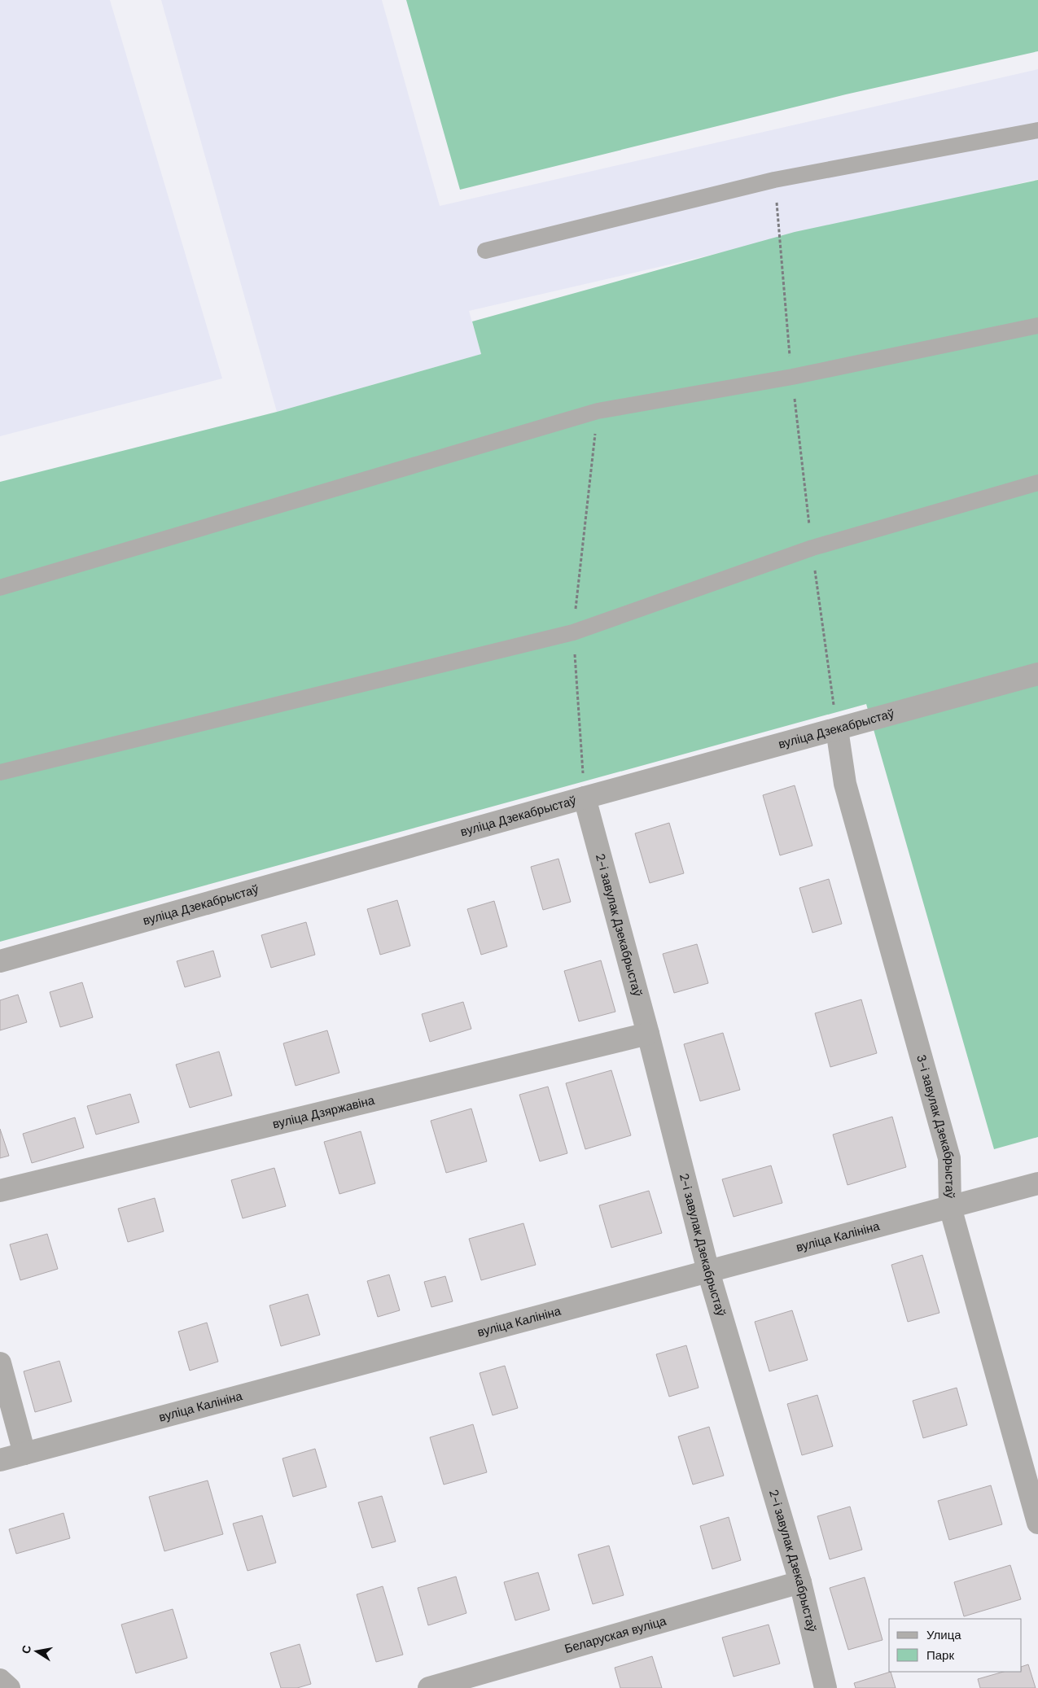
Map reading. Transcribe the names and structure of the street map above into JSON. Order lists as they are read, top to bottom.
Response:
{
  "streets": {
    "street": [
      "вуліца Дзекабрыстаў",
      "2-і завулак Дзекабрыстаў",
      "вуліца Дзяржавіна",
      "3-і завулак Дзекабрыстаў",
      "вуліца Калініна",
      "Беларуская вуліца"
    ]
  },
  "crossings": [
    ["вуліца Дзекабрыстаў", "2-і завулак Дзекабрыстаў"],
    ["вуліца Дзекабрыстаў", "3-і завулак Дзекабрыстаў"],
    ["2-і завулак Дзекабрыстаў", "вуліца Дзяржавіна"],
    ["2-і завулак Дзекабрыстаў", "вуліца Калініна"],
    ["2-і завулак Дзекабрыстаў", "Беларуская вуліца"],
    ["3-і завулак Дзекабрыстаў", "вуліца Калініна"]
  ],
  "legend": ["Улица", "Парк"],
  "north": "left"
}
